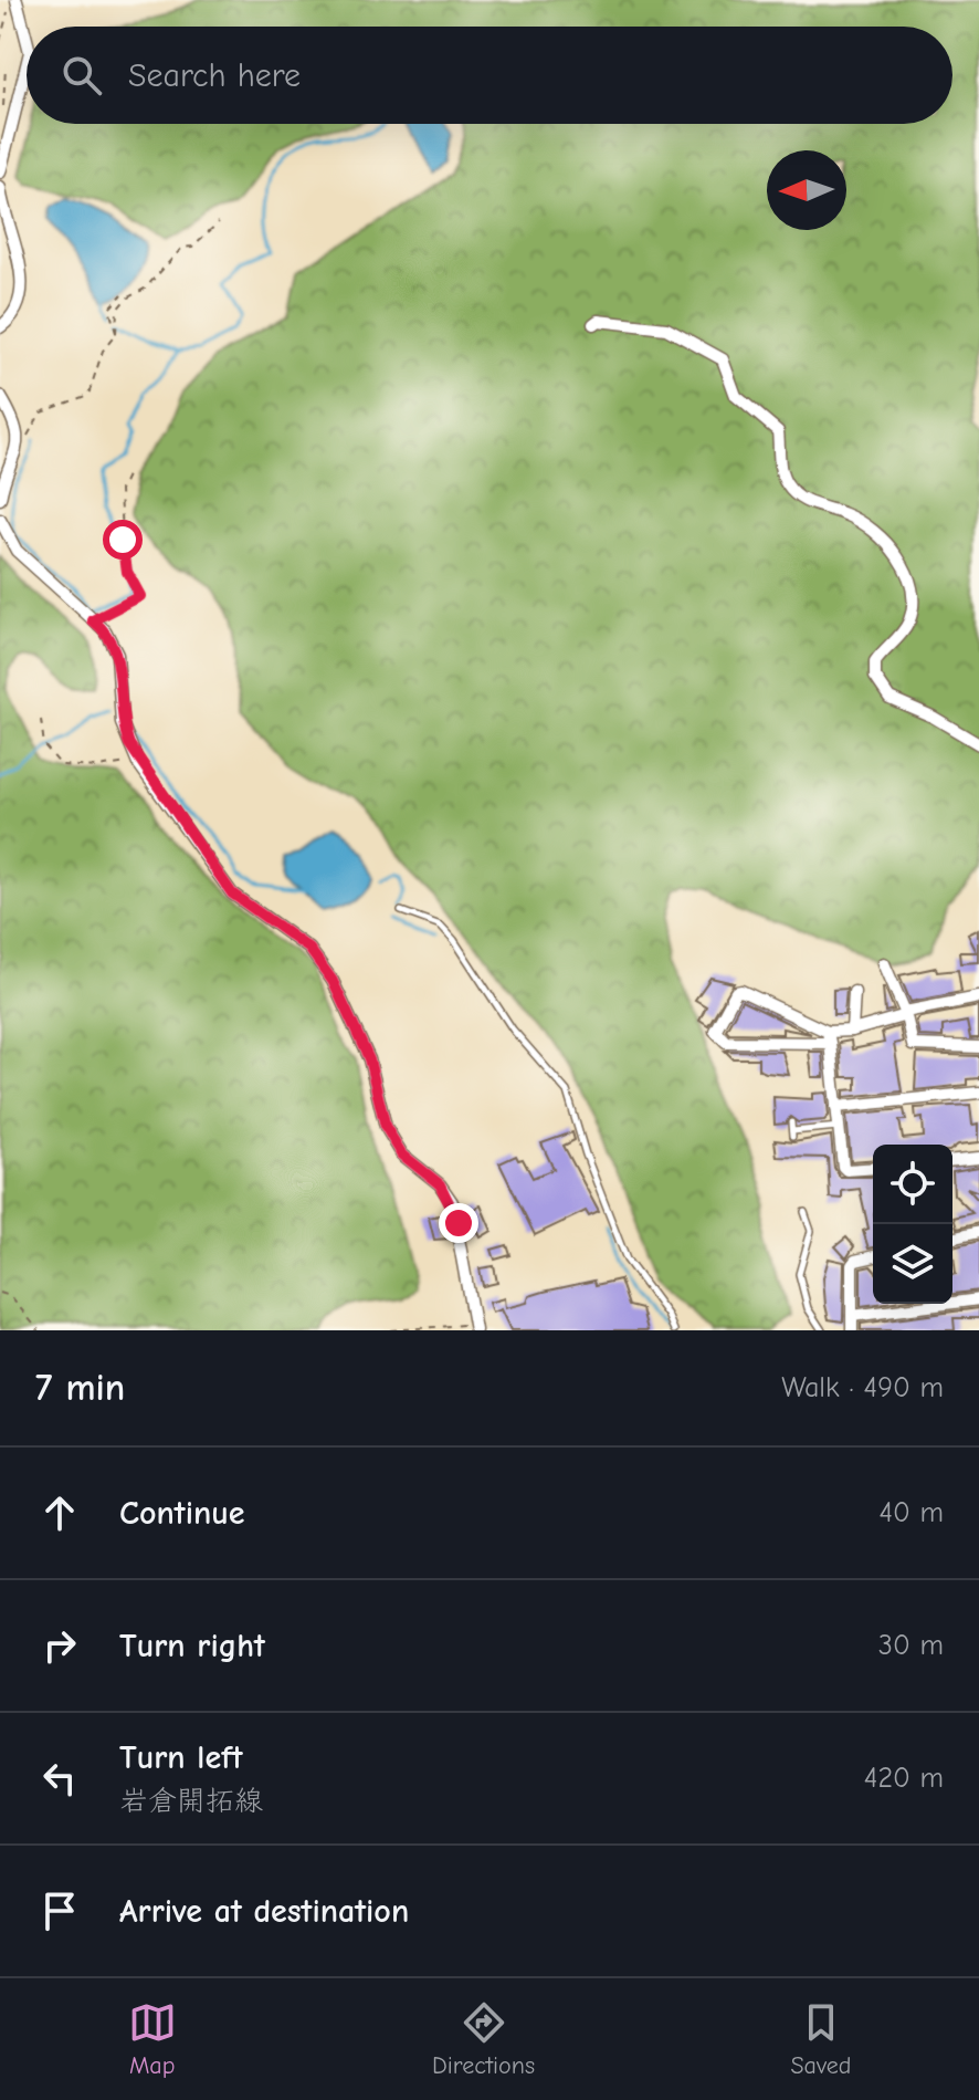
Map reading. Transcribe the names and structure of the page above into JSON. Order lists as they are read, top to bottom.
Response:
{
  "north": "left",
  "page": {
    "search": "Search here",
    "heading": ["7 min", "Walk · 490 m"],
    "list": [
      ["Continue", "40 m"],
      ["Turn right", "30 m"],
      ["Turn left", "岩倉開拓線", "420 m"],
      "Arrive at destination"
    ],
    "nav": ["Map", "Directions", "Saved"]
  }
}
